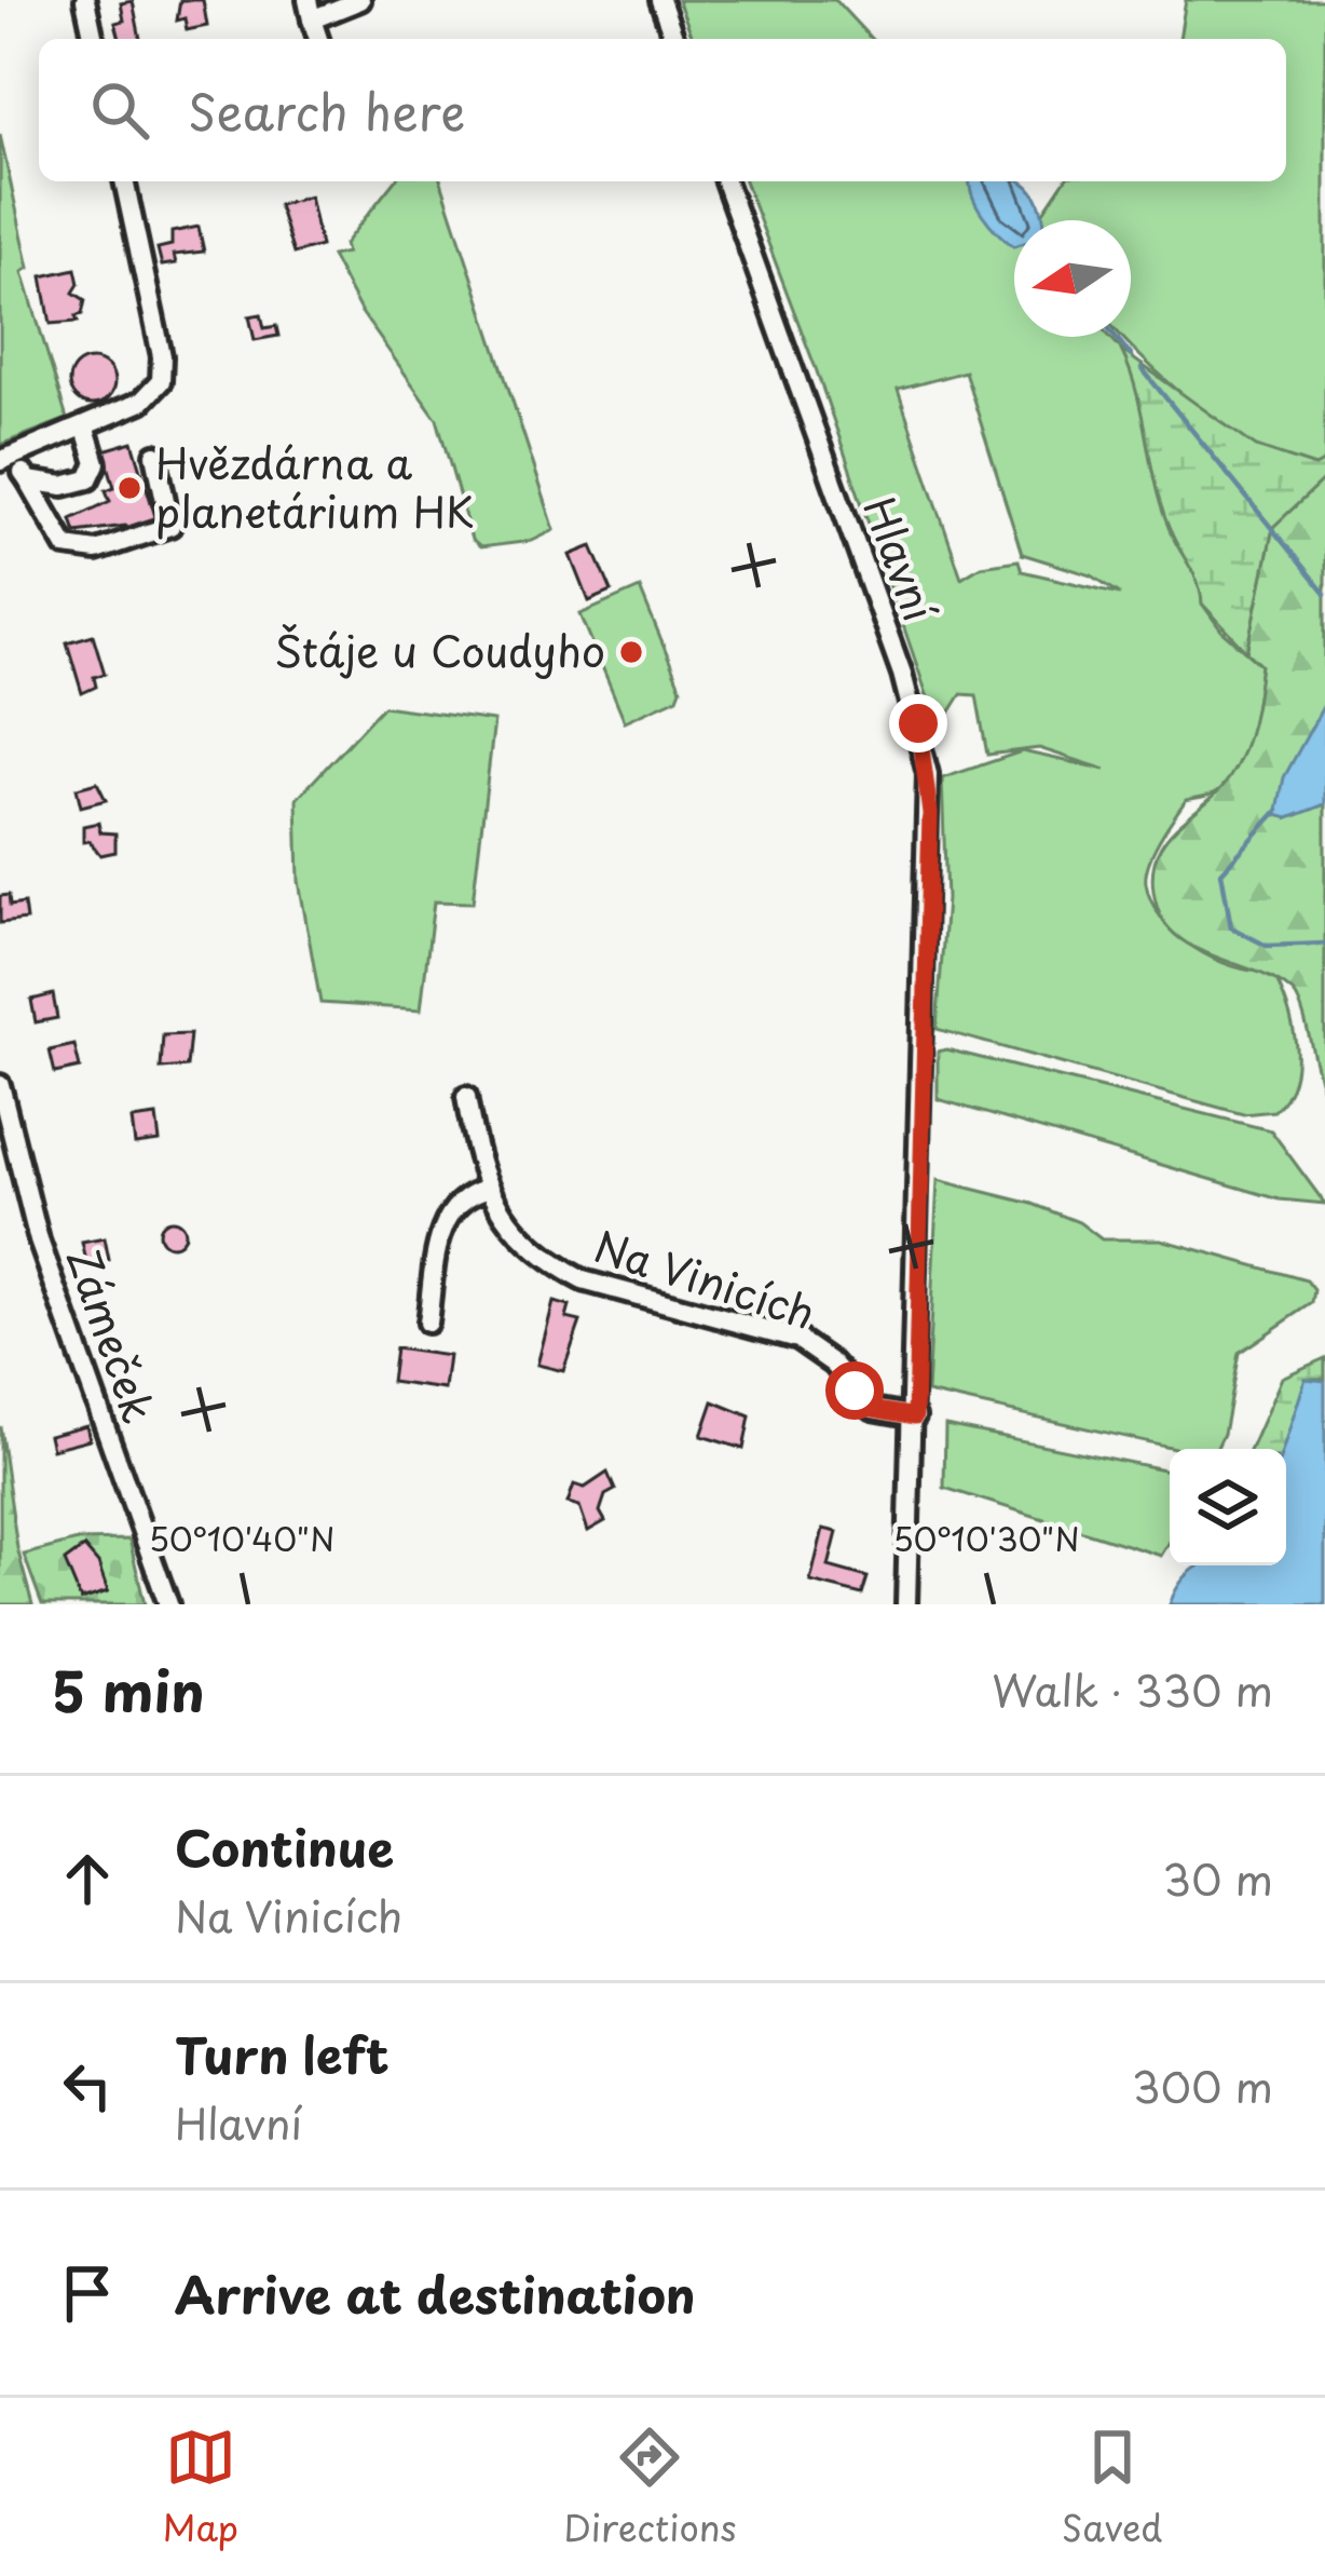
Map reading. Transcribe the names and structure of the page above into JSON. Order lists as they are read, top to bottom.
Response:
{
  "streets": {
    "street": ["Hlavní", "Na Vinicích", "Zámeček"]
  },
  "crossings": [
    ["Hlavní", "Na Vinicích"]
  ],
  "places": ["Hvězdárna a planetárium HK", "Štáje u Coudyho"],
  "north": "left",
  "page": {
    "search": "Search here",
    "heading": ["5 min", "Walk · 330 m"],
    "list": [
      ["Continue", "Na Vinicích", "30 m"],
      ["Turn left", "Hlavní", "300 m"],
      "Arrive at destination"
    ],
    "nav": ["Map", "Directions", "Saved"]
  },
  "coordinates": ["50°10'40\"N", "50°10'30\"N"]
}
